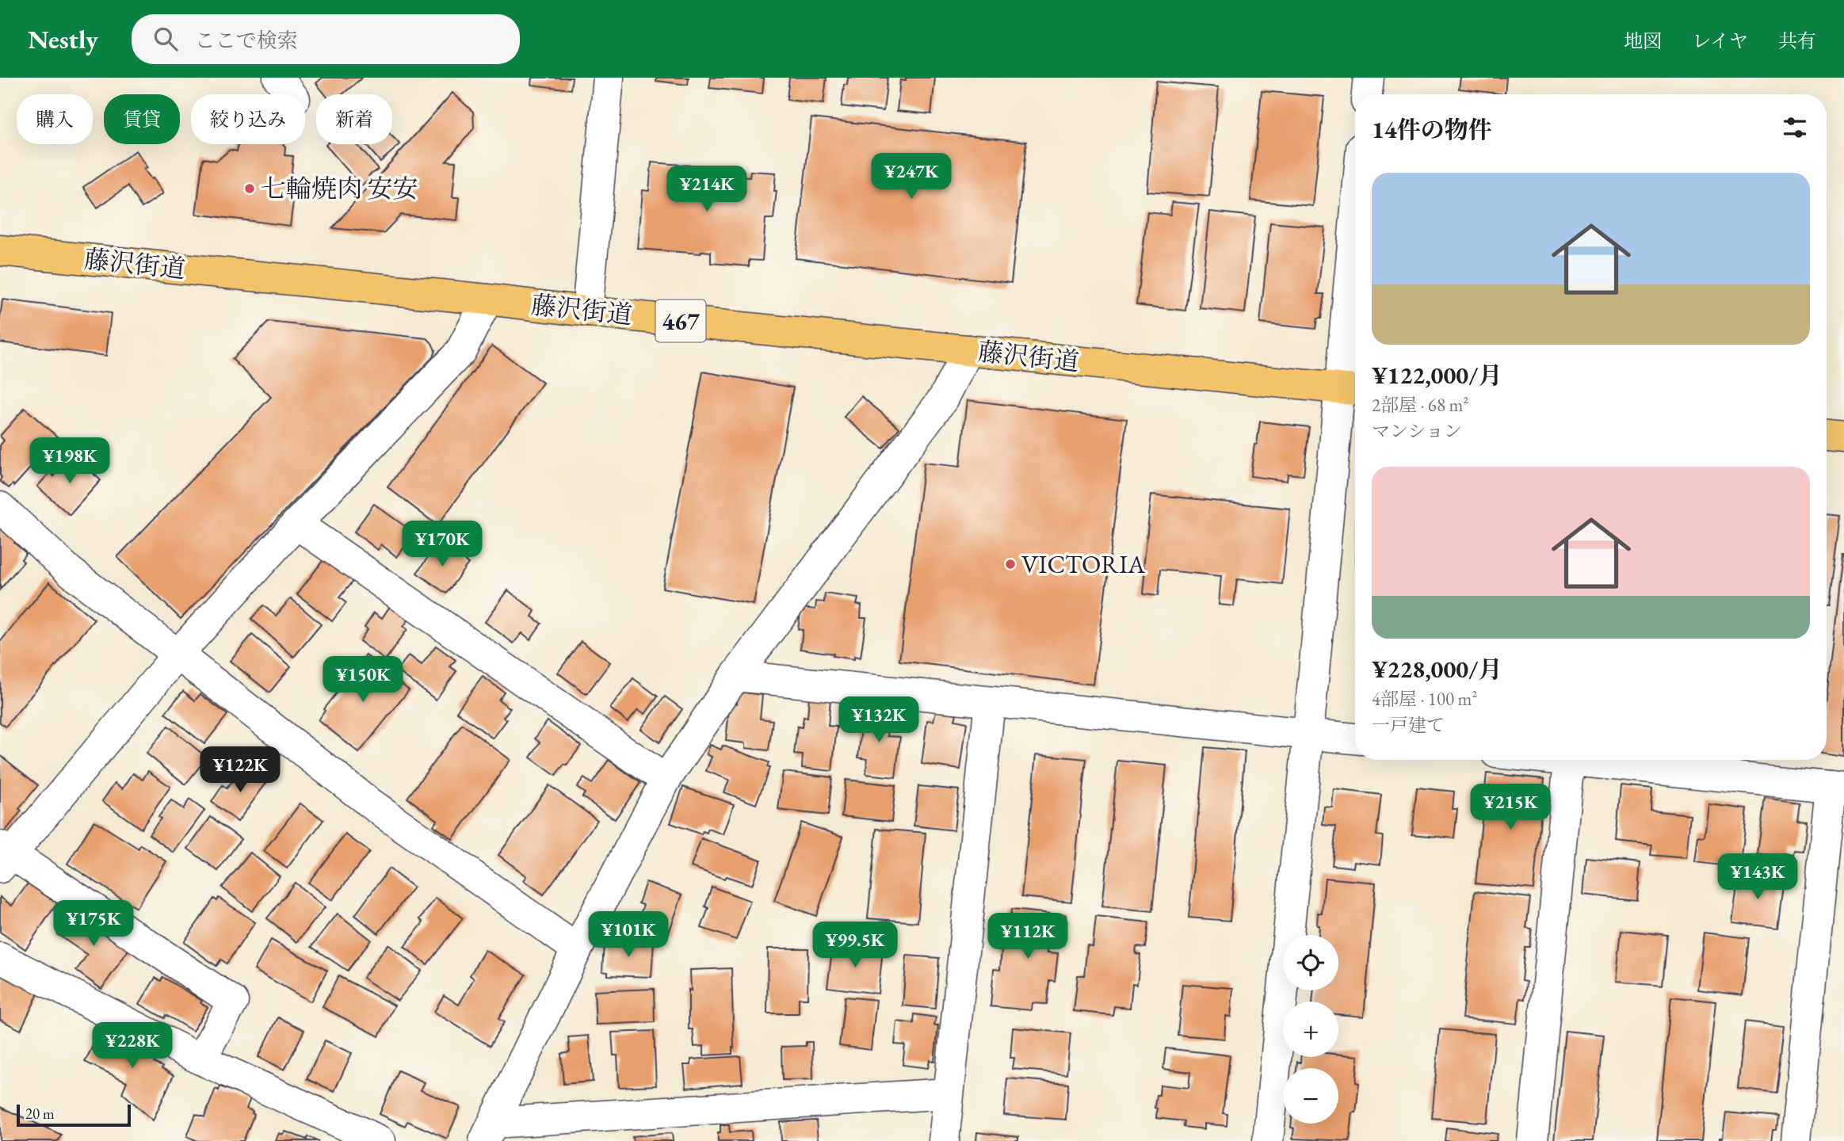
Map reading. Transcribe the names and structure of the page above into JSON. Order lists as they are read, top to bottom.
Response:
{
  "streets": {
    "highway": ["藤沢街道", "467"]
  },
  "places": ["七輪焼肉 安安", "VICTORIA"],
  "scale_bar": "20 m",
  "page": {
    "header": "Nestly",
    "search": "ここで検索",
    "nav": ["地図", "レイヤ", "共有"],
    "chip": [
      "購入",
      "賃貸",
      "絞り込み",
      "新着"
    ],
    "heading": "14件の物件",
    "price": [
      "¥247K",
      "¥214K",
      "¥198K",
      "¥170K",
      "¥150K",
      "¥132K",
      "¥122K",
      "¥215K",
      "¥143K",
      "¥175K",
      "¥101K",
      "¥112K",
      "¥99.5K",
      "¥228K"
    ],
    "list": [
      {
        "name": "¥122,000/月",
        "note": "2部屋 · 68 m² · マンション"
      },
      {
        "name": "¥228,000/月",
        "note": "4部屋 · 100 m² · 一戸建て"
      }
    ],
    "map_buttons": ["+", "−"],
    "scale": "20 m"
  }
}
